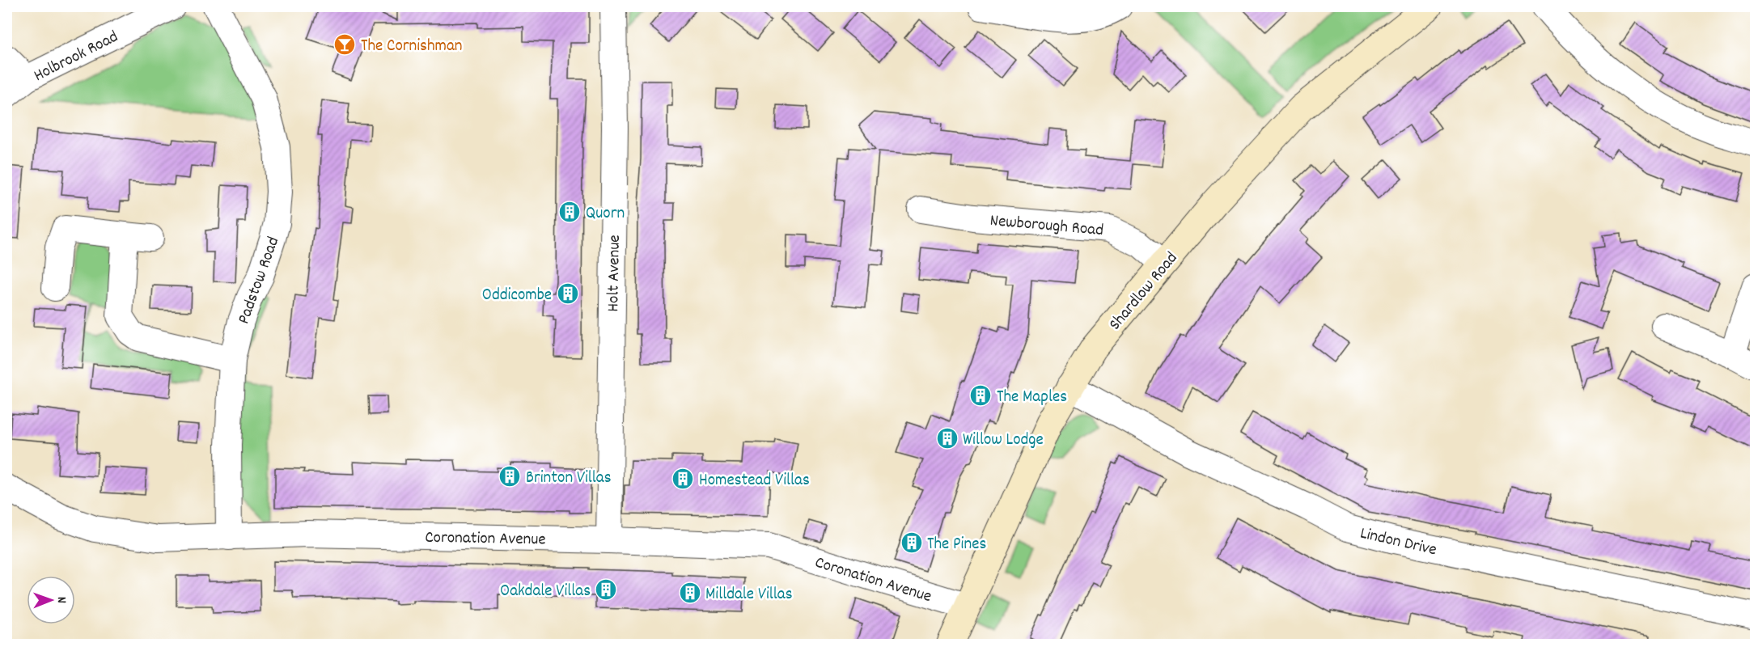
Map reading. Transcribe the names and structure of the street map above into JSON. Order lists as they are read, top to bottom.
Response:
{
  "streets": {
    "street": [
      "Holbrook Road",
      "Newborough Road",
      "Holt Avenue",
      "Padstow Road",
      "Shardlow Road",
      "Coronation Avenue",
      "Lindon Drive"
    ]
  },
  "crossings": [
    ["Newborough Road", "Shardlow Road"],
    ["Holt Avenue", "Coronation Avenue"],
    ["Padstow Road", "Coronation Avenue"],
    ["Shardlow Road", "Coronation Avenue"],
    ["Shardlow Road", "Lindon Drive"]
  ],
  "places": {
    "bar": ["The Cornishman"],
    "building": [
      "Quorn",
      "Oddicombe",
      "The Maples",
      "Willow Lodge",
      "Brinton Villas",
      "Homestead Villas",
      "The Pines",
      "Oakdale Villas",
      "Milldale Villas"
    ]
  },
  "north": "right"
}
